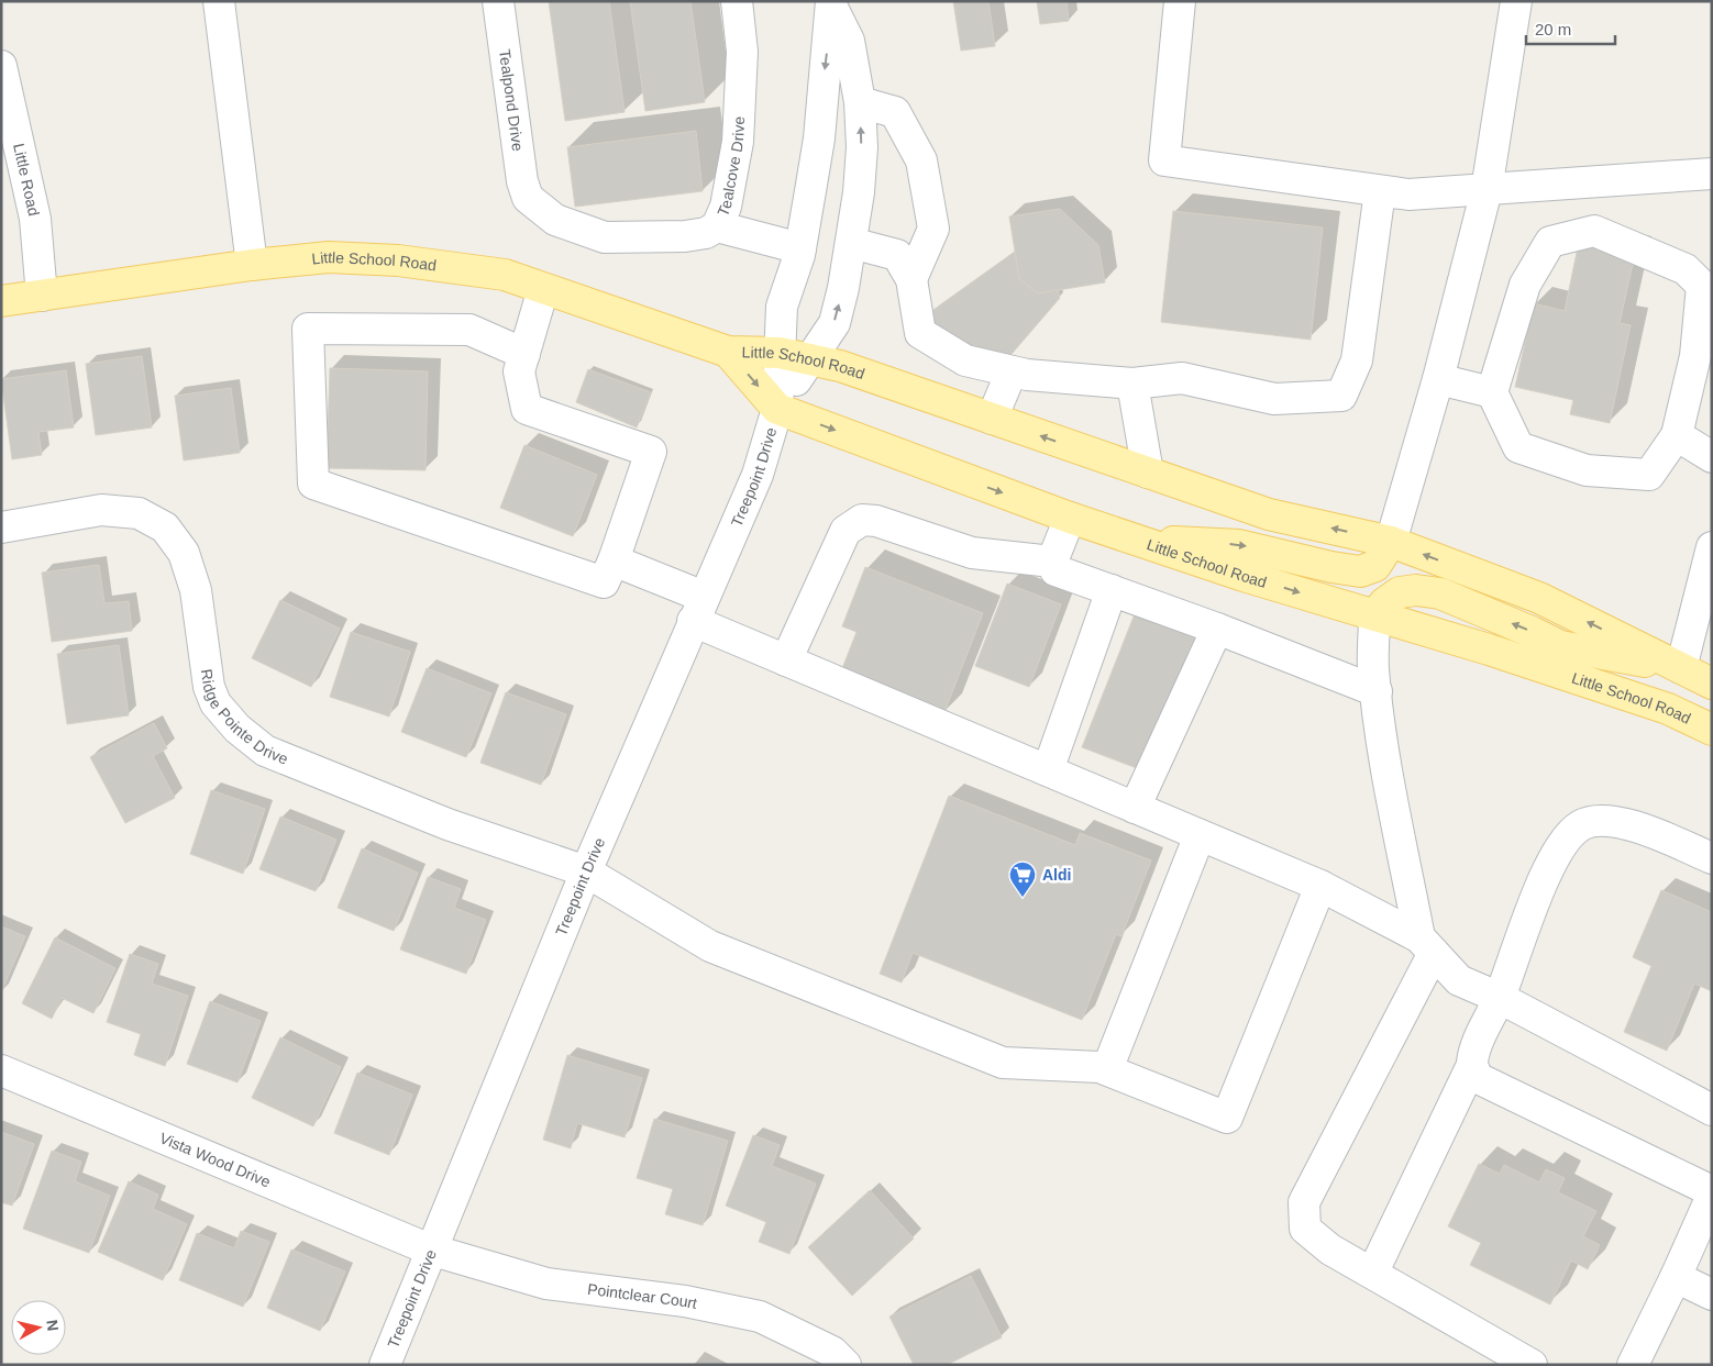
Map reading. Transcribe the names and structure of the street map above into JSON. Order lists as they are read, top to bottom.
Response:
{
  "streets": {
    "main road": ["Little School Road"],
    "street": [
      "Tealpond Drive",
      "Tealcove Drive",
      "Little Road",
      "Treepoint Drive",
      "Ridge Pointe Drive",
      "Vista Wood Drive",
      "Pointclear Court"
    ]
  },
  "crossings": [
    ["Tealpond Drive", "Tealcove Drive"],
    ["Little Road", "Little School Road"],
    ["Little School Road", "Treepoint Drive"],
    ["Treepoint Drive", "Ridge Pointe Drive"],
    ["Treepoint Drive", "Vista Wood Drive"],
    ["Treepoint Drive", "Pointclear Court"],
    ["Vista Wood Drive", "Pointclear Court"]
  ],
  "places": {
    "supermarket": ["Aldi"]
  },
  "scale_bar": "20 m",
  "north": "right"
}
